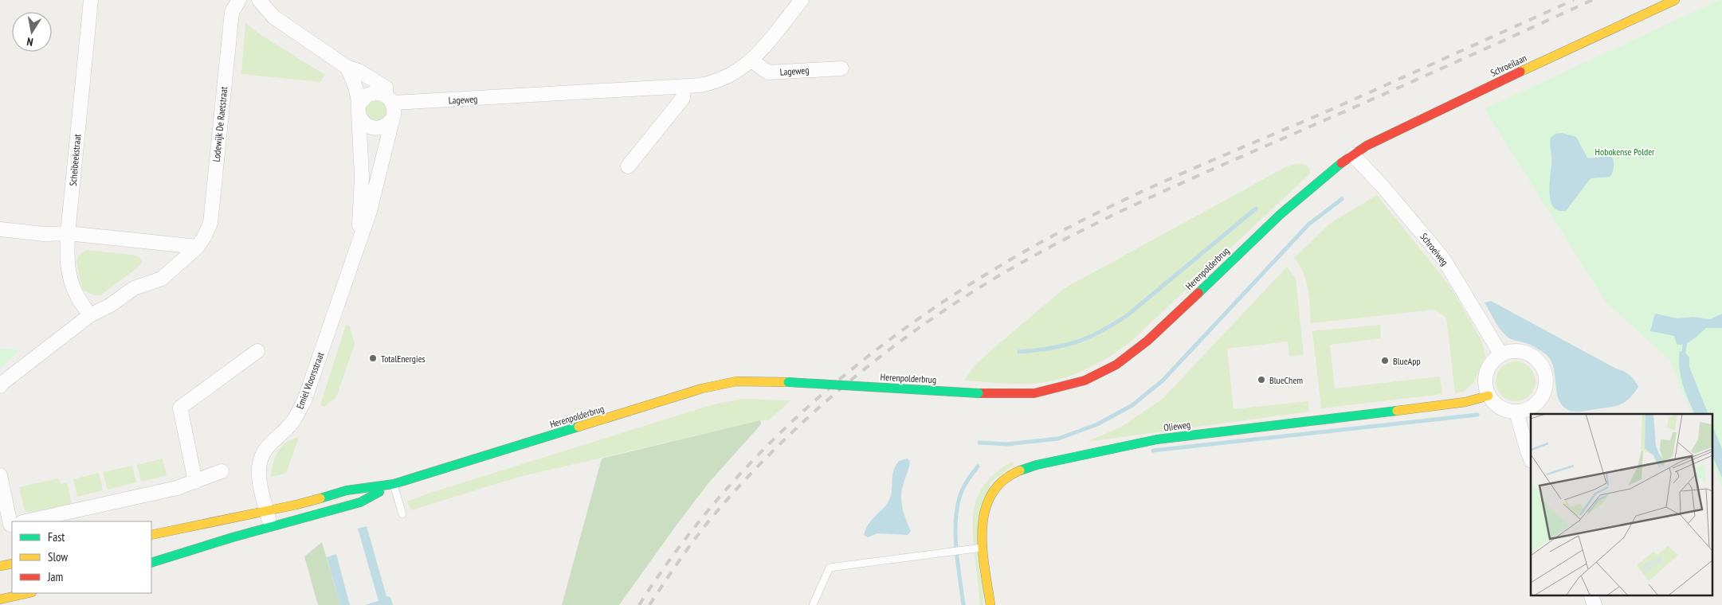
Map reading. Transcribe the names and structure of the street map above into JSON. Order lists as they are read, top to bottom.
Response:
{
  "streets": {
    "street": [
      "Schroeilaan",
      "Lageweg",
      "Lodewijk De Raetstraat",
      "Scheibeekstraat",
      "Schroeiweg",
      "Herenpolderbrug",
      "Emiel Vloorsstraat",
      "Olieweg"
    ]
  },
  "crossings": [
    ["Schroeilaan", "Schroeiweg"],
    ["Schroeilaan", "Herenpolderbrug"],
    ["Lageweg", "Emiel Vloorsstraat"],
    ["Lodewijk De Raetstraat", "Scheibeekstraat"],
    ["Schroeiweg", "Herenpolderbrug"],
    ["Schroeiweg", "Olieweg"],
    ["Herenpolderbrug", "Emiel Vloorsstraat"]
  ],
  "parks": ["Hobokense Polder"],
  "places": ["TotalEnergies", "BlueApp", "BlueChem"],
  "legend": ["Fast", "Slow", "Jam"],
  "north": "bottom"
}
